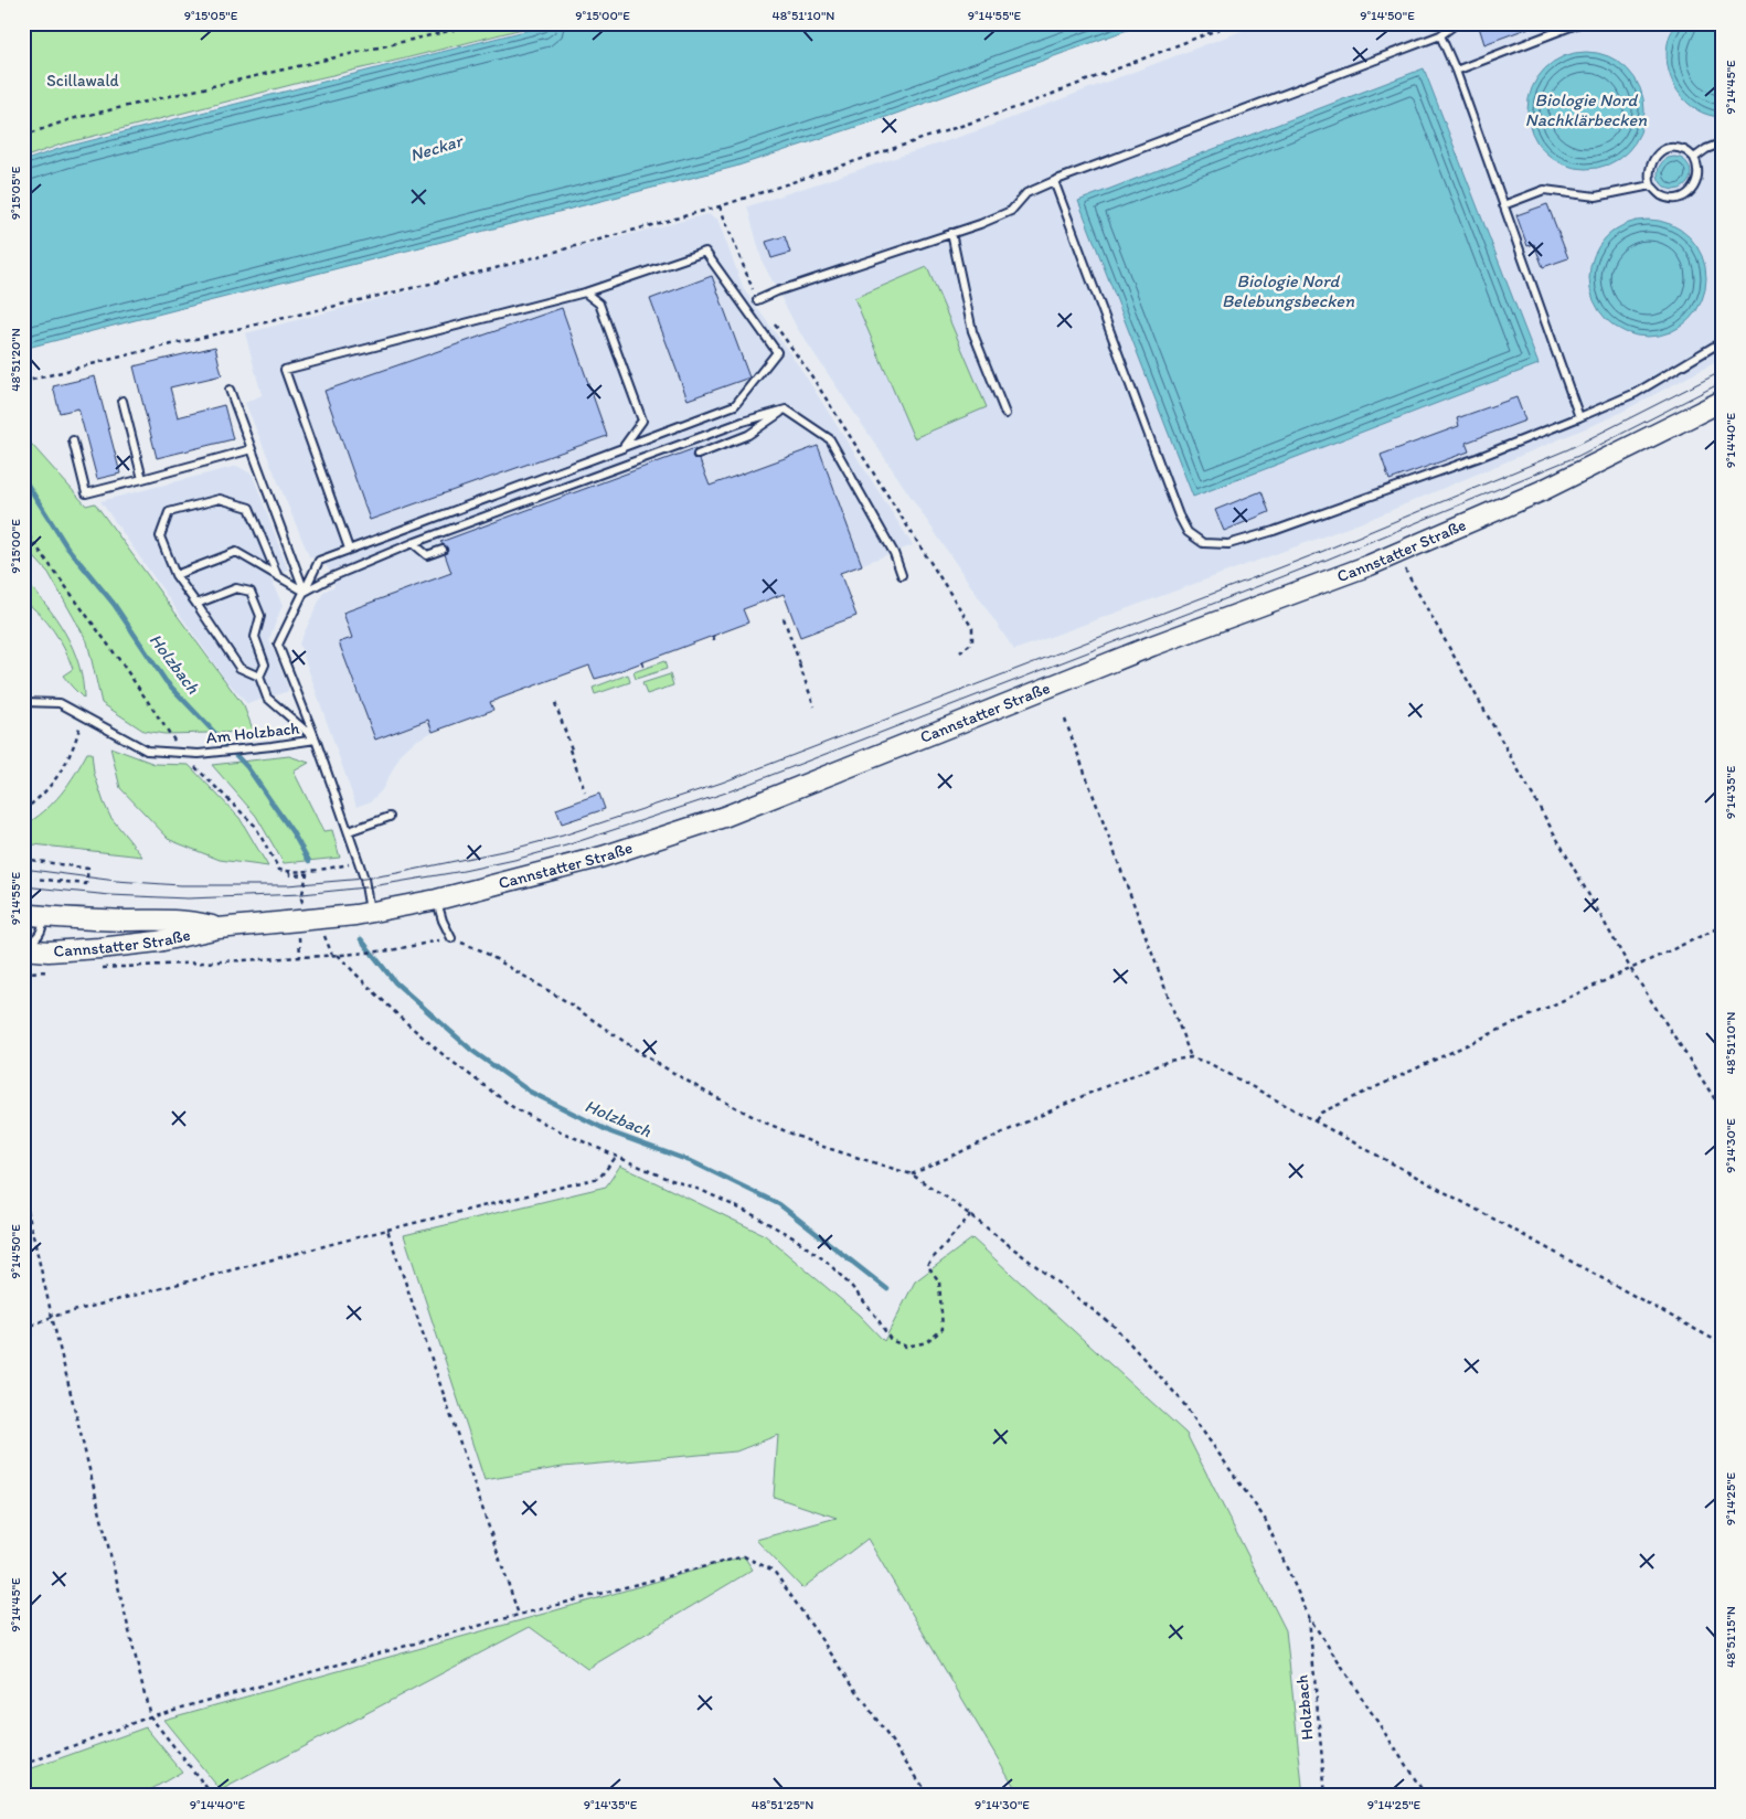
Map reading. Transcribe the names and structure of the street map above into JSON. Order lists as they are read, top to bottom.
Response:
{
  "streets": {
    "main road": ["Cannstatter Straße"],
    "lane": ["Am Holzbach"],
    "path": ["Holzbach"]
  },
  "crossings": [
    ["Cannstatter Straße", "Am Holzbach"]
  ],
  "water": [
    "Biologie Nord Nachklärbecken",
    "Neckar",
    "Biologie Nord Belebungsbecken",
    "Holzbach"
  ],
  "parks": ["Scillawald"],
  "coordinates": [
    "9°15'05\"E",
    "9°15'00\"E",
    "48°51'10\"N",
    "9°14'55\"E",
    "9°14'50\"E",
    "9°14'45\"E",
    "48°51'20\"N",
    "9°14'40\"E",
    "9°14'35\"E",
    "9°14'30\"E",
    "9°14'25\"E",
    "48°51'15\"N",
    "48°51'25\"N"
  ]
}
